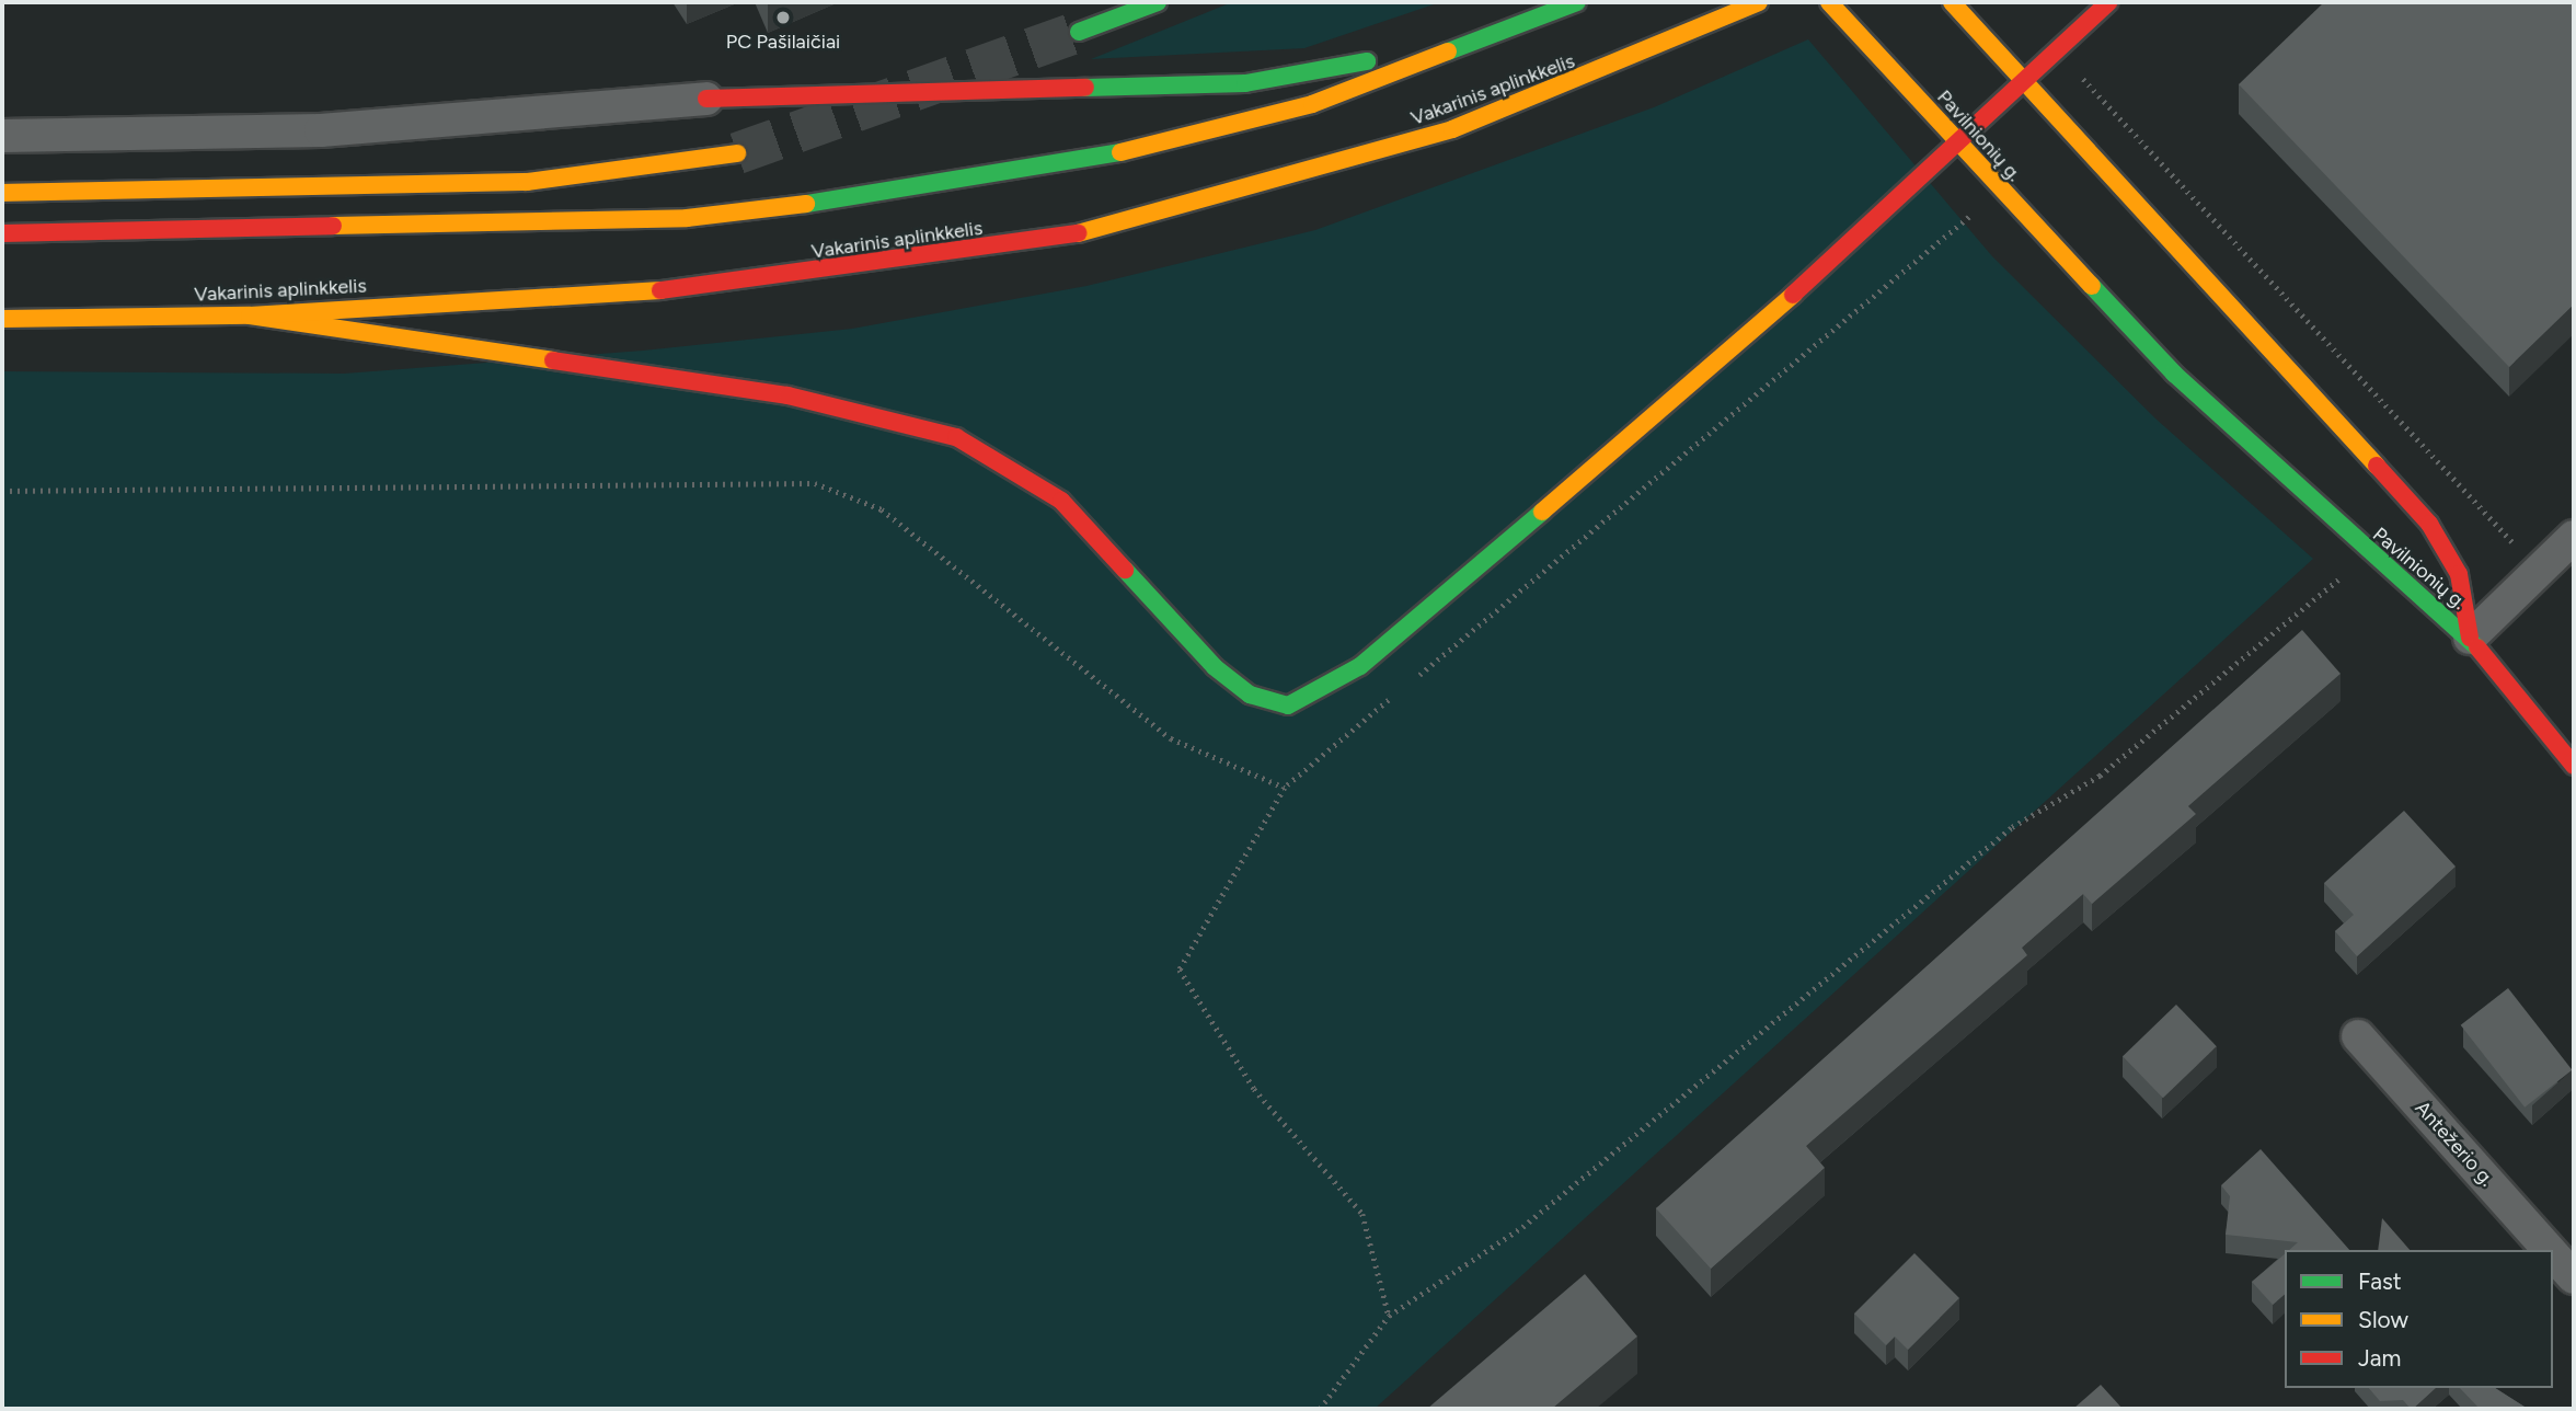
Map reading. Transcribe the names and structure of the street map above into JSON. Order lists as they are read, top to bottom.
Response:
{
  "streets": {
    "main road": ["Vakarinis aplinkkelis", "Pavilnionių g."],
    "street": ["Antežerio g."]
  },
  "places": ["PC Pašilaičiai"],
  "legend": ["Fast", "Slow", "Jam"]
}
